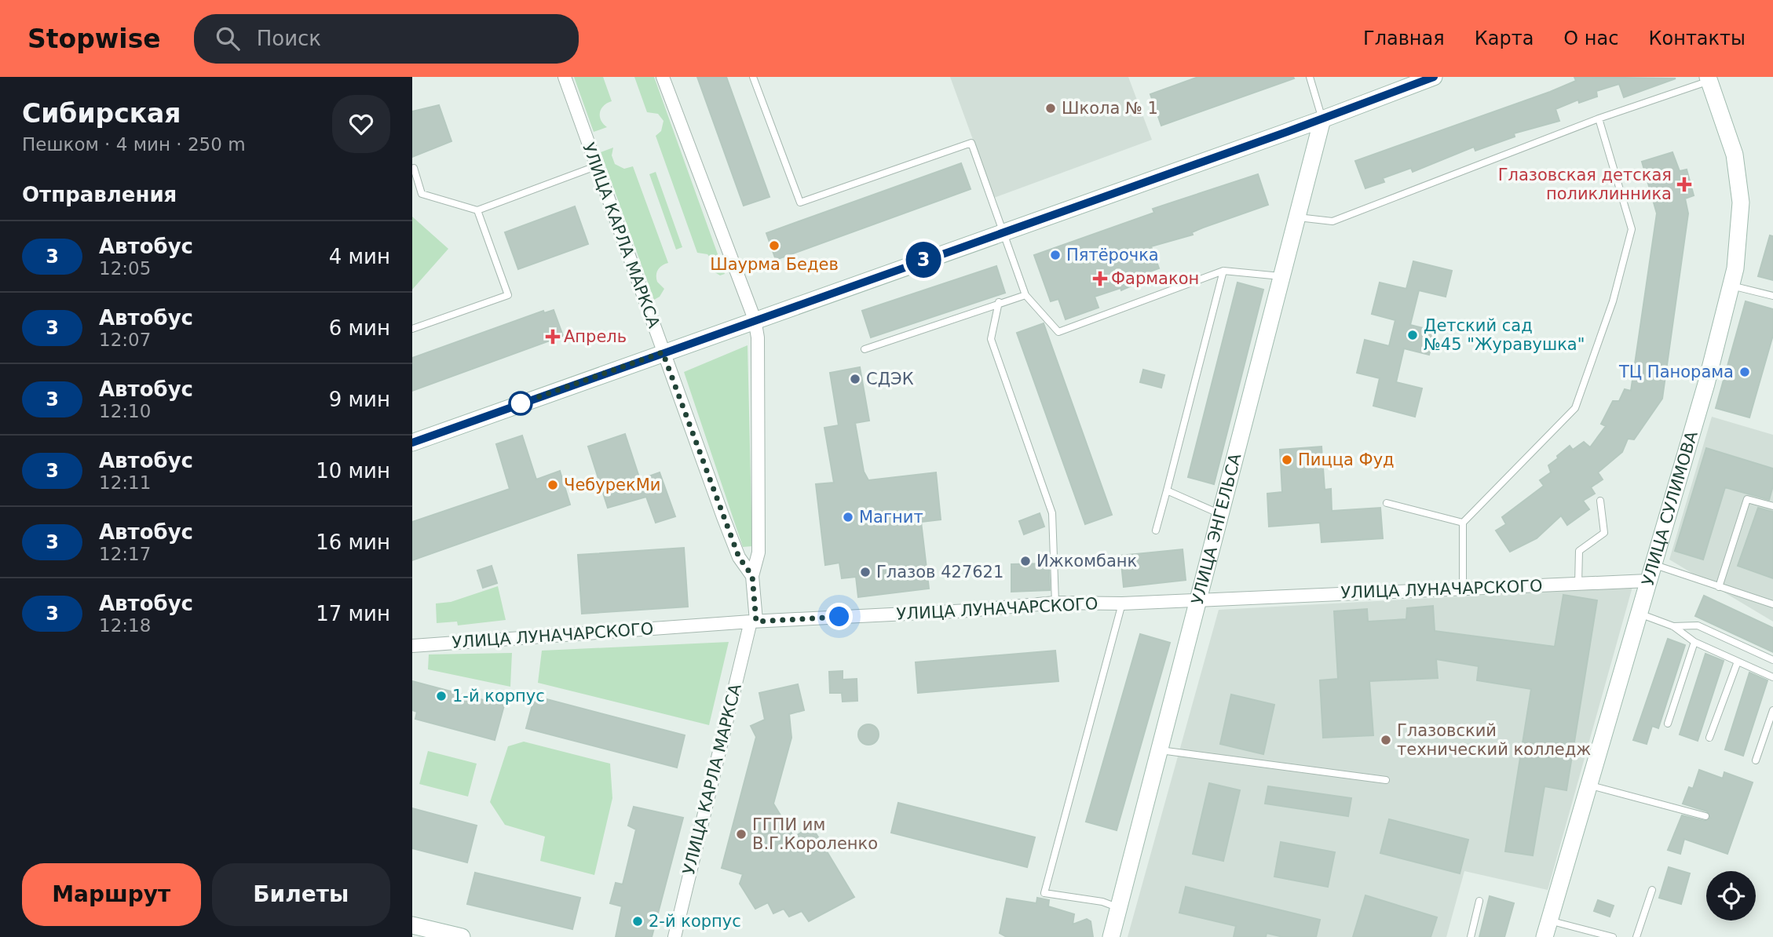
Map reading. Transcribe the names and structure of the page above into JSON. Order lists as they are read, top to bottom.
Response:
{
  "streets": {
    "main road": ["УЛИЦА СУЛИМОВА", "УЛИЦА ЭНГЕЛЬСА"],
    "street": ["УЛИЦА КАРЛА МАРКСА", "УЛИЦА ЛУНАЧАРСКОГО"]
  },
  "crossings": [
    ["УЛИЦА КАРЛА МАРКСА", "УЛИЦА ЛУНАЧАРСКОГО"],
    ["УЛИЦА СУЛИМОВА", "УЛИЦА ЛУНАЧАРСКОГО"],
    ["УЛИЦА ЭНГЕЛЬСА", "УЛИЦА ЛУНАЧАРСКОГО"]
  ],
  "places": {
    "other": [
      "Школа № 1",
      "Шаурма Бедев",
      "Пятёрочка",
      "Детский сад №45 \"Журавушка\"",
      "ТЦ Панорама",
      "СДЭК",
      "Пицца Фуд",
      "ЧебурекМи",
      "Магнит",
      "Ижкомбанк",
      "Глазов 427621",
      "1-й корпус",
      "Глазовский технический колледж",
      "ГГПИ им В.Г.Короленко",
      "2-й корпус"
    ],
    "health": ["Глазовская детская поликлинника", "Фармакон", "Апрель"]
  },
  "lines": ["bus line 3"],
  "page": {
    "header": "Stopwise",
    "search": "Поиск",
    "nav": [
      "Главная",
      "Карта",
      "О нас",
      "Контакты"
    ],
    "heading": [
      ["Сибирская", "Пешком · 4 мин · 250 m"],
      "Отправления"
    ],
    "on_map": "3",
    "list": [
      {
        "mark": "3",
        "name": "Автобус",
        "note": "12:05",
        "value": "4 мин"
      },
      {
        "mark": "3",
        "name": "Автобус",
        "note": "12:07",
        "value": "6 мин"
      },
      {
        "mark": "3",
        "name": "Автобус",
        "note": "12:10",
        "value": "9 мин"
      },
      {
        "mark": "3",
        "name": "Автобус",
        "note": "12:11",
        "value": "10 мин"
      },
      {
        "mark": "3",
        "name": "Автобус",
        "note": "12:17",
        "value": "16 мин"
      },
      {
        "mark": "3",
        "name": "Автобус",
        "note": "12:18",
        "value": "17 мин"
      }
    ],
    "buttons": ["Маршрут", "Билеты"]
  }
}
